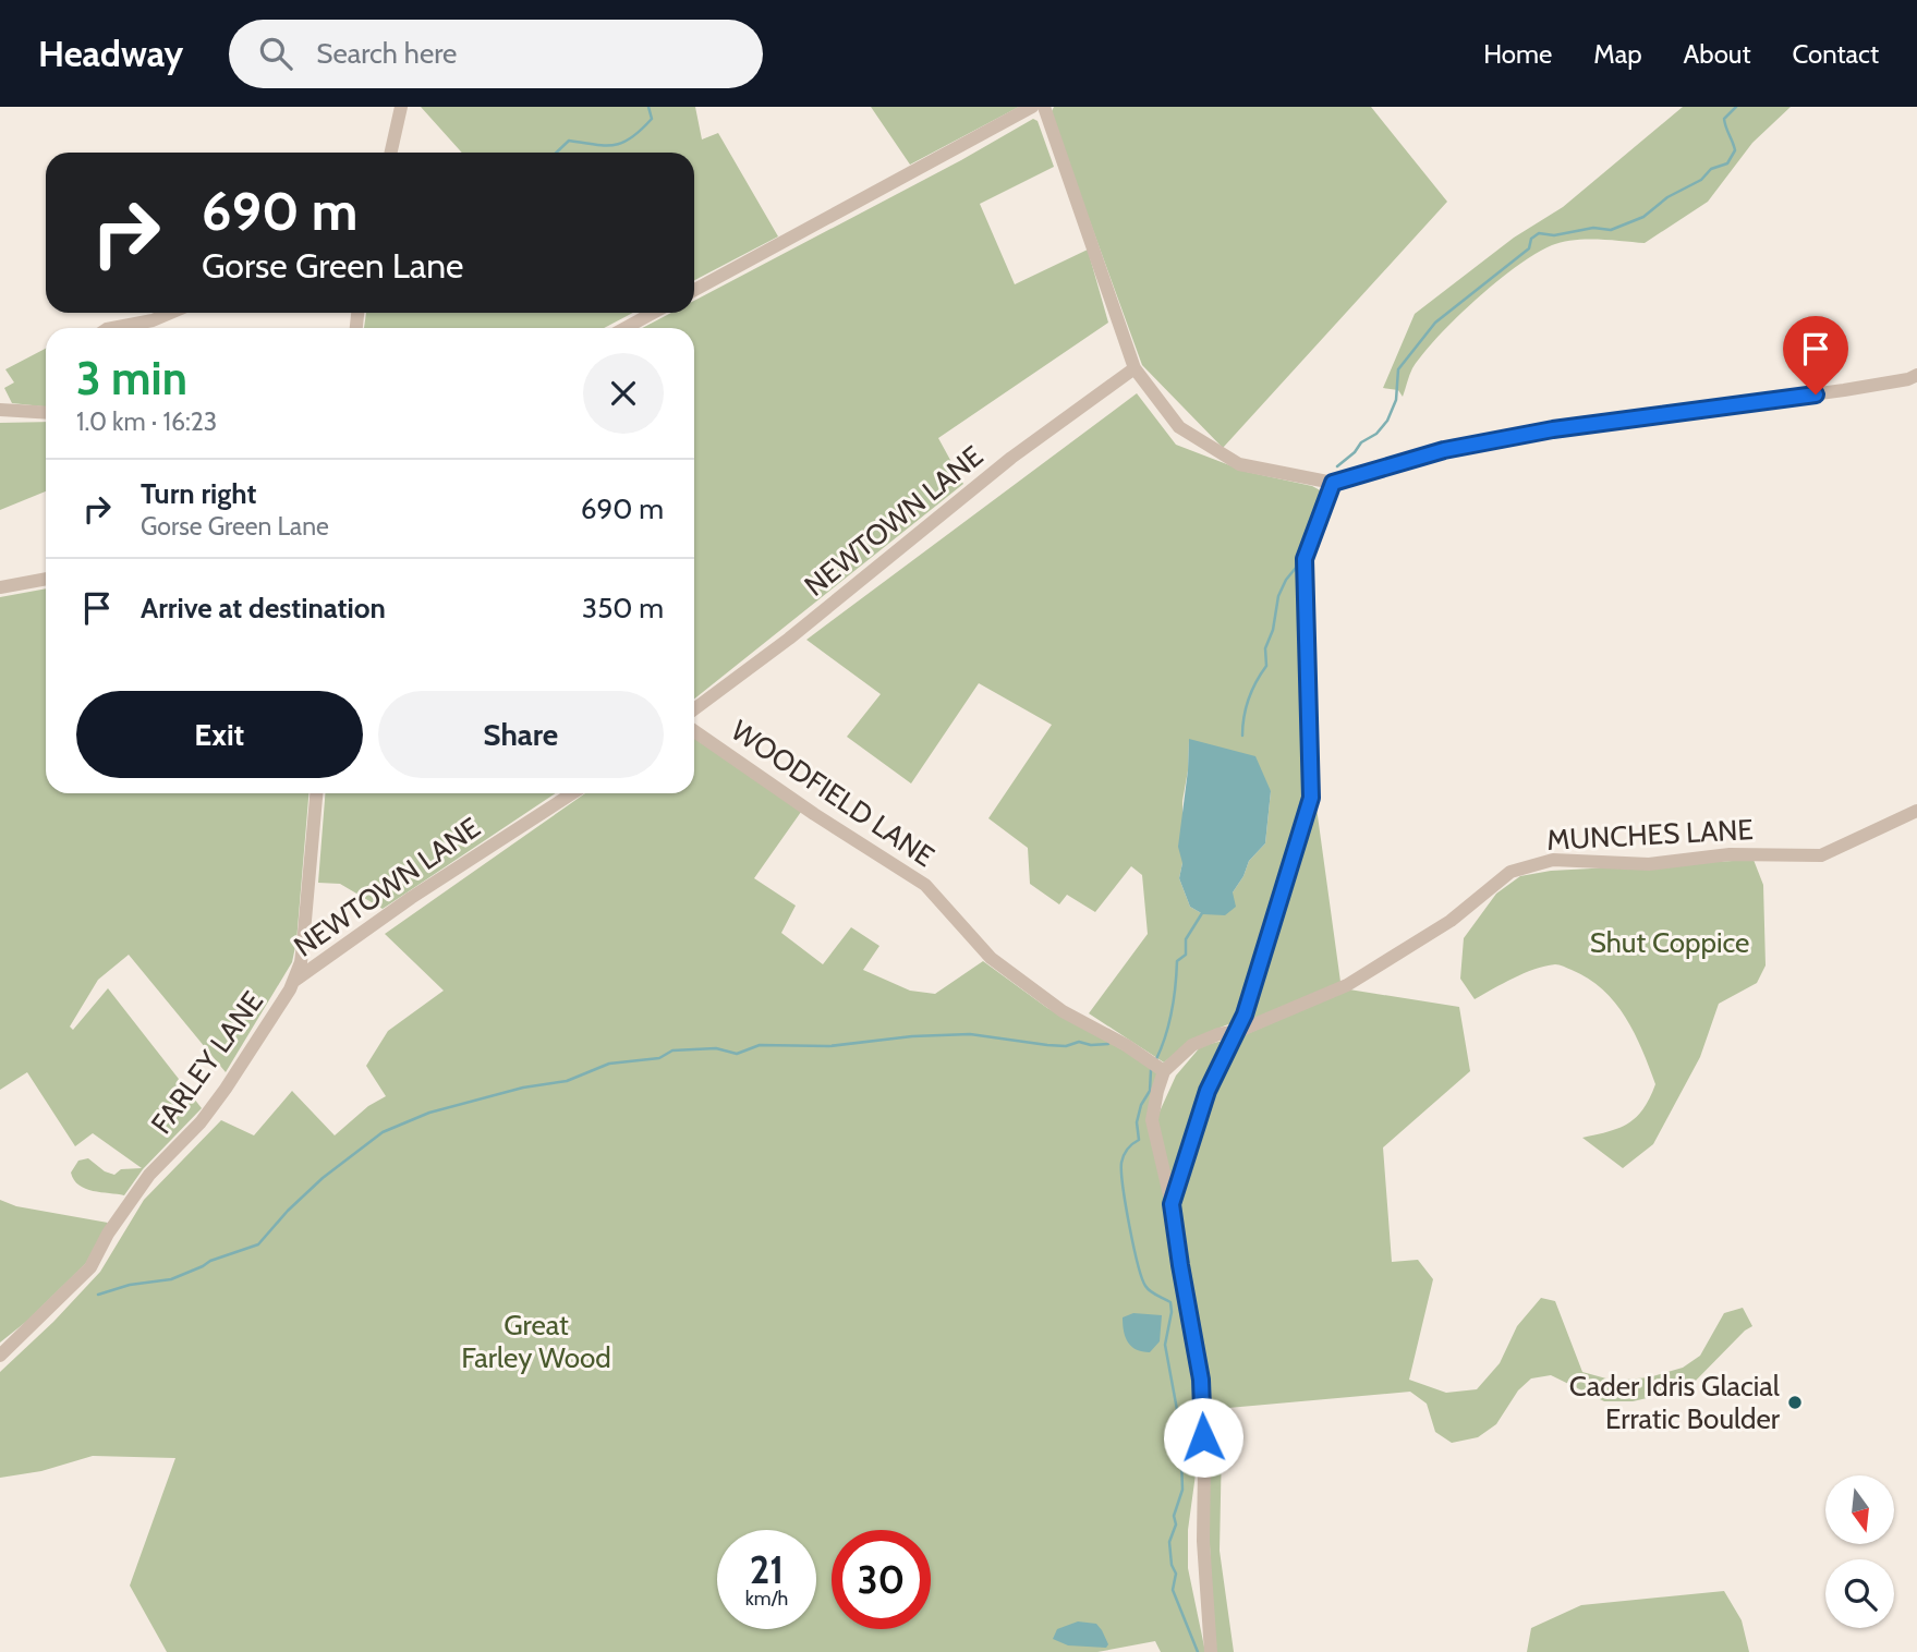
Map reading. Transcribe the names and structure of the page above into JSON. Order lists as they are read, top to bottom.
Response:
{
  "streets": {
    "street": [
      "NEWTOWN LANE",
      "WOODFIELD LANE",
      "MUNCHES LANE",
      "FARLEY LANE"
    ]
  },
  "crossings": [
    ["NEWTOWN LANE", "FARLEY LANE"]
  ],
  "parks": ["Shut Coppice", "Great Farley Wood"],
  "places": ["Cader Idris Glacial Erratic Boulder"],
  "north": "bottom",
  "page": {
    "header": "Headway",
    "search": "Search here",
    "nav": [
      "Home",
      "Map",
      "About",
      "Contact"
    ],
    "turn": ["690 m", "Gorse Green Lane"],
    "heading": ["3 min", "1.0 km · 16:23"],
    "list": [
      {
        "name": "Turn right",
        "note": "Gorse Green Lane",
        "value": "690 m"
      },
      {
        "name": "Arrive at destination",
        "value": "350 m"
      }
    ],
    "buttons": ["Exit", "Share"],
    "speed": "21 km/h",
    "limit": "30"
  }
}
